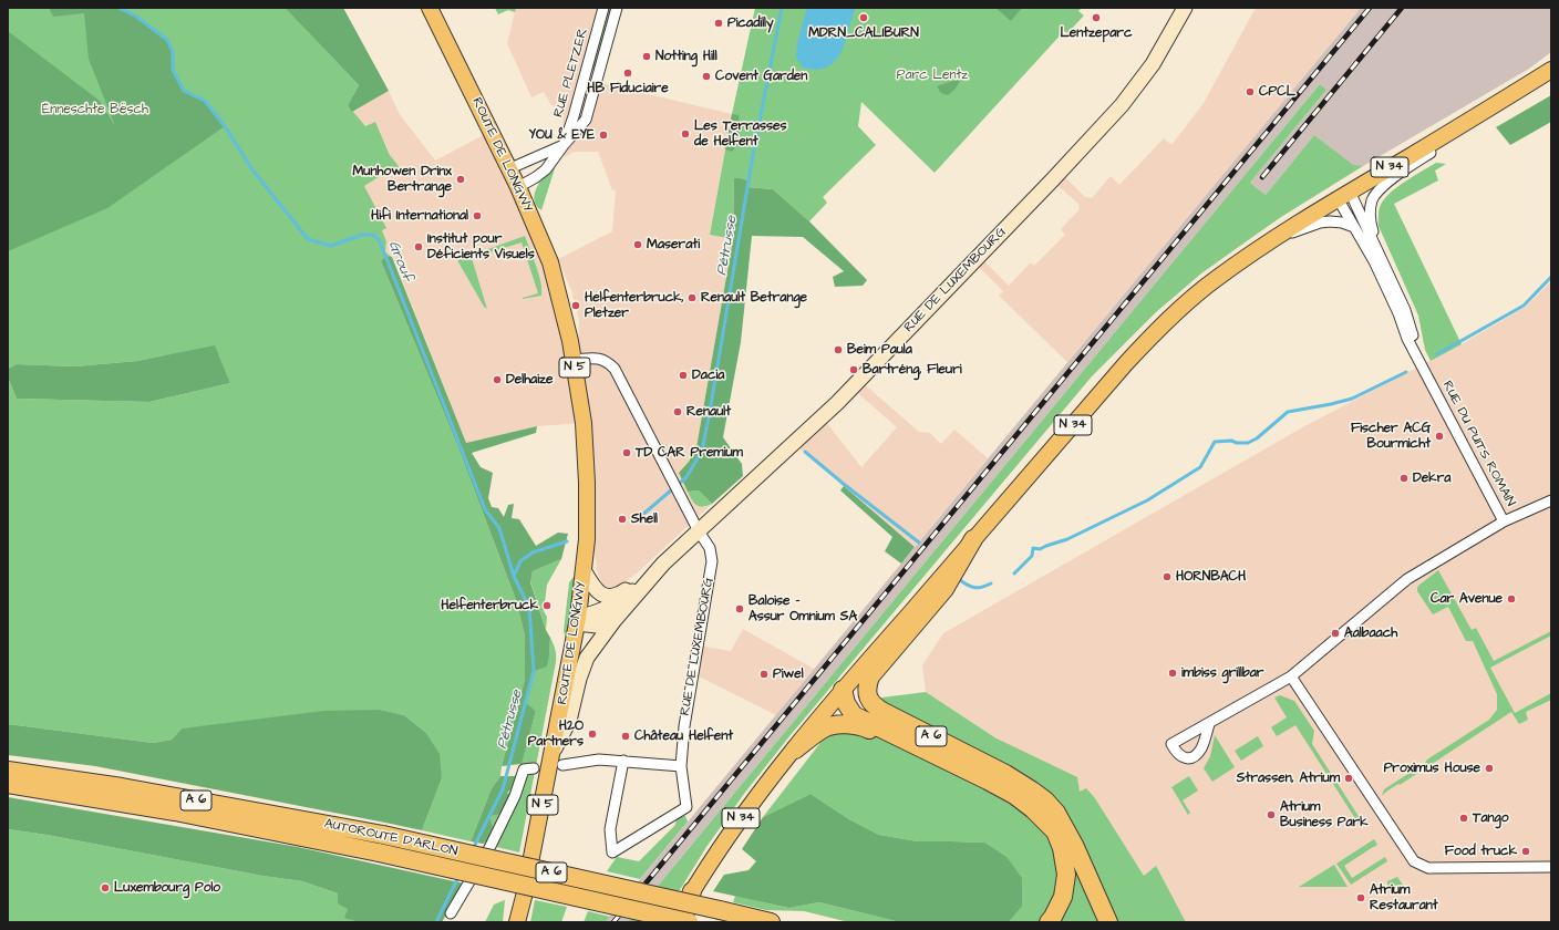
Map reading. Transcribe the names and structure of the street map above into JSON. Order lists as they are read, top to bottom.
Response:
{
  "streets": {
    "highway": ["A 6", "AUTOROUTE D'ARLON"],
    "main road": [
      "ROUTE DE LONGWY",
      "N 34",
      "RUE DE LUXEMBOURG",
      "N 5"
    ],
    "street": ["RUE PLETZER", "RUE DU PUITS ROMAIN"]
  },
  "crossings": [
    ["RUE PLETZER", "ROUTE DE LONGWY"],
    ["ROUTE DE LONGWY", "RUE DE LUXEMBOURG"],
    ["N 34", "RUE DU PUITS ROMAIN"],
    ["N 34", "A 6"]
  ],
  "water": ["Pétrusse", "Grouf"],
  "parks": ["Parc Lentz", "Ënneschte Bësch"],
  "places": [
    "MDRN_CALIBURN",
    "Lentzeparc",
    "Picadilly",
    "Notting Hill",
    "HB Fiduciaire",
    "Covent Garden",
    "CPCL",
    "Les Terrasses de Helfent",
    "YOU & EYE",
    "Munhowen Drinx Bertrange",
    "Hifi International",
    "Maserati",
    "Institut pour Déficients Visuels",
    "Renault Betrange",
    "Helfenterbruck, Pletzer",
    "Beim Paula",
    "Bartréng, Fleuri",
    "Dacia",
    "Delhaize",
    "Renault",
    "Fischer ACG Bourmicht",
    "TD CAR Premium",
    "Dekra",
    "Shell",
    "HORNBACH",
    "Car Avenue",
    "Helfenterbruck",
    "Baloise - Assur Omnium SA",
    "Aalbaach",
    "imbiss grillbar",
    "Piwel",
    "H2O Partners",
    "Château Helfent",
    "Proximus House",
    "Strassen, Atrium",
    "Atrium Business Park",
    "Tango",
    "Food truck",
    "Luxembourg Polo",
    "Atrium Restaurant"
  ]
}
